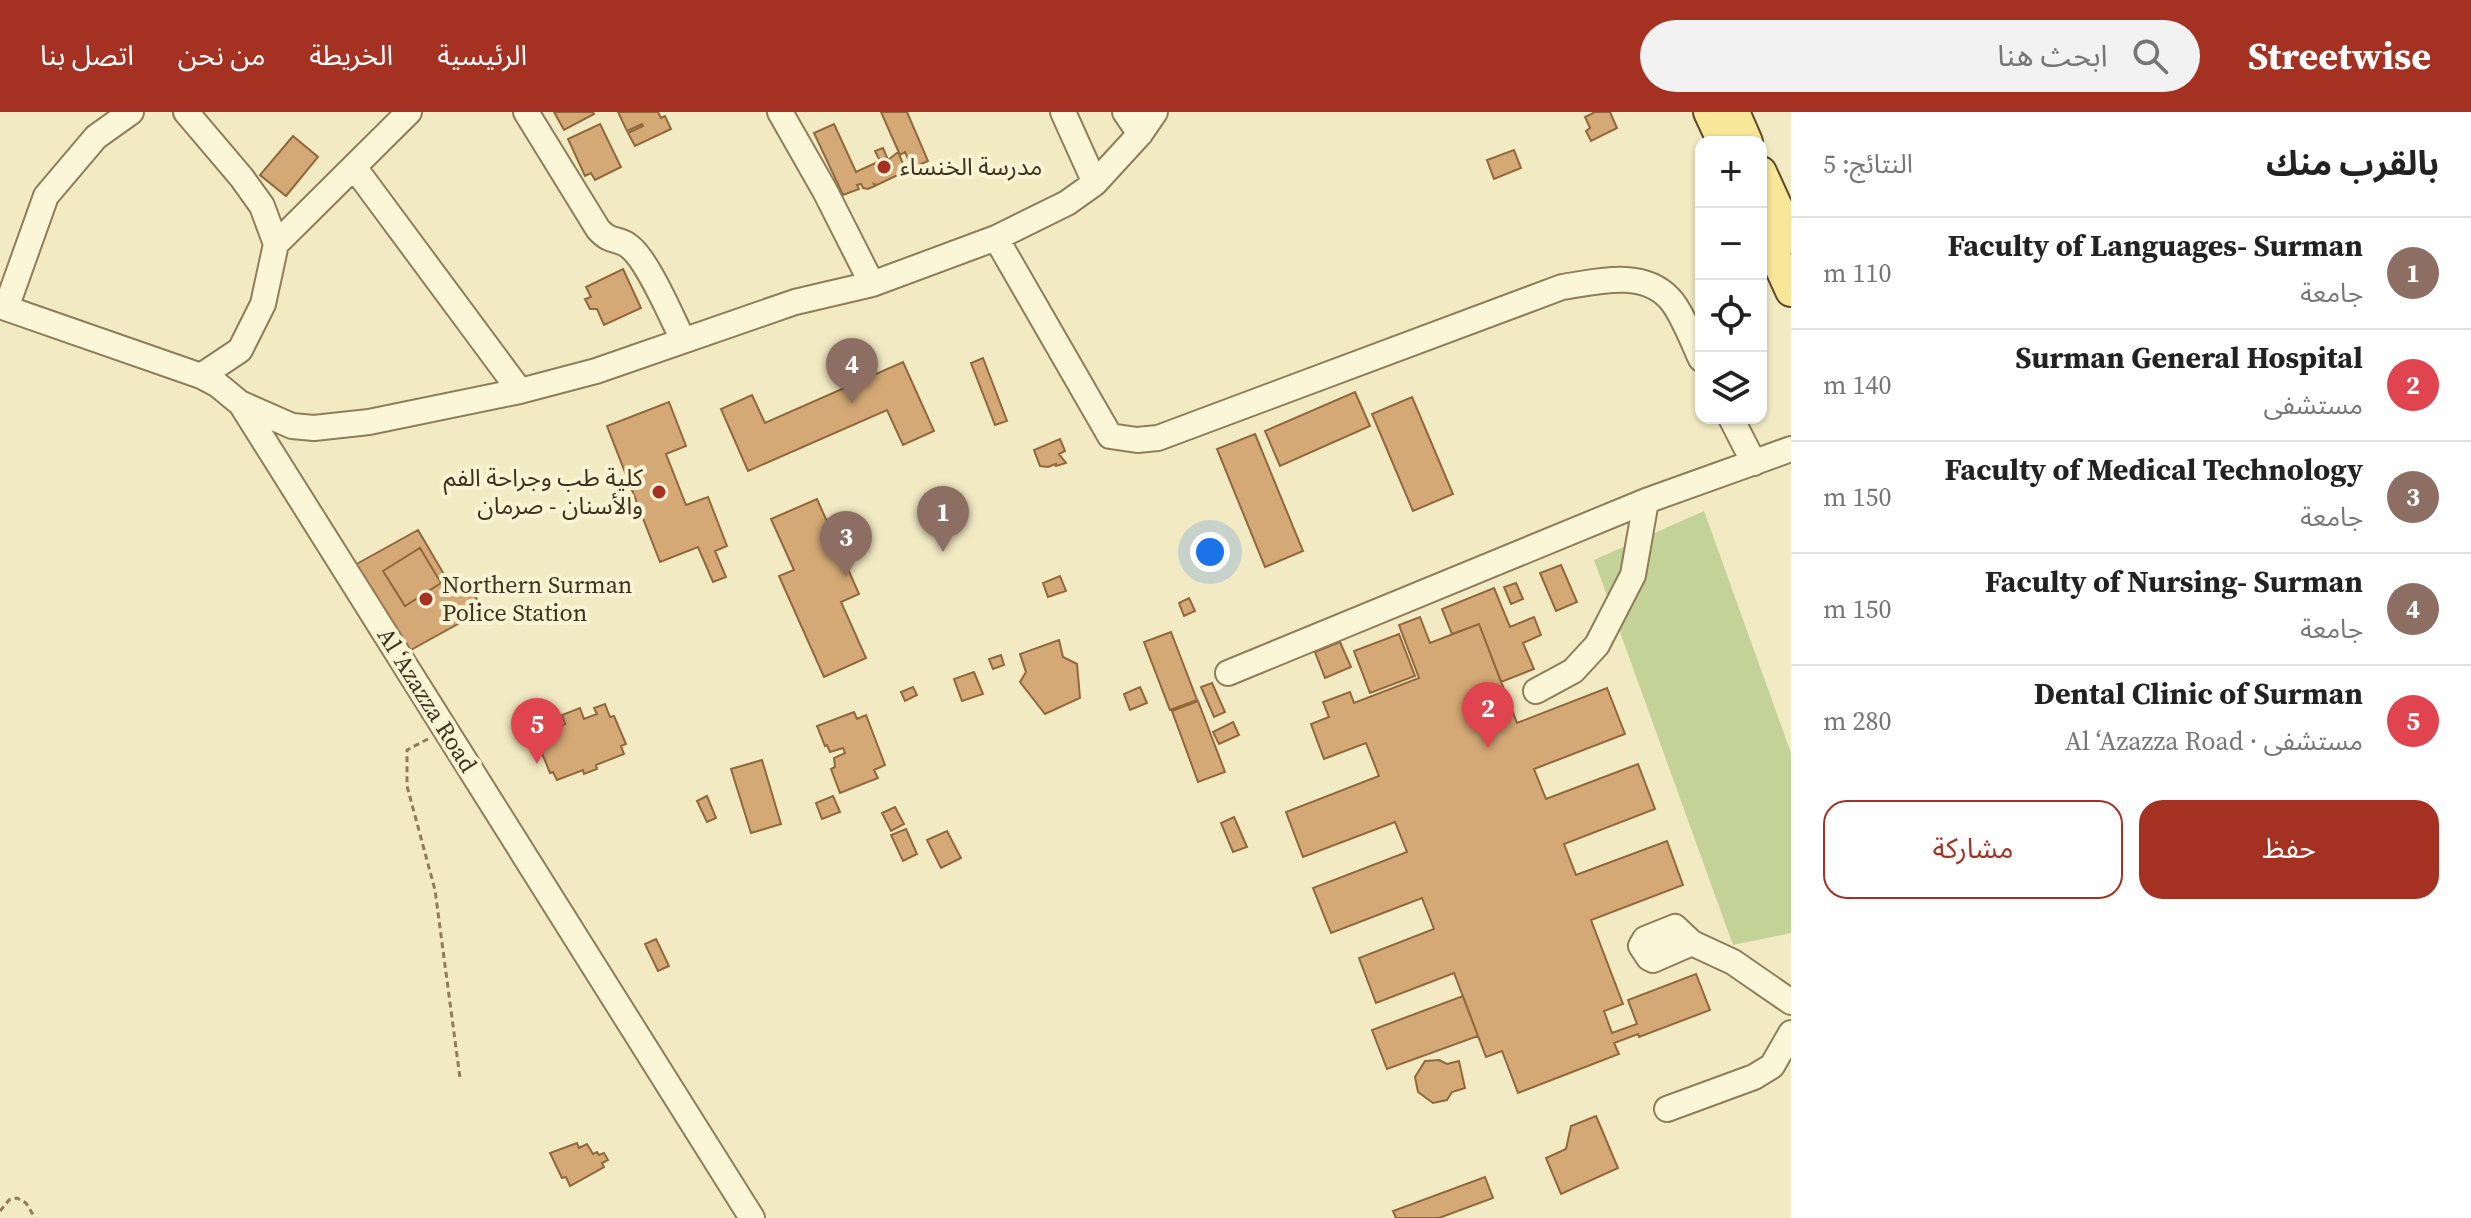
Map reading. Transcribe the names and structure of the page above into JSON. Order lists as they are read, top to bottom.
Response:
{
  "streets": {
    "street": ["Al ‘Azazza Road"]
  },
  "places": ["مدرسة الخنساء", "كلية طب وجراحة الفم والأسنان - صرمان", "Northern Surman Police Station"],
  "page": {
    "header": "Streetwise",
    "search": "ابحث هنا",
    "nav": [
      "الرئيسية",
      "الخريطة",
      "من نحن",
      "اتصل بنا"
    ],
    "heading": ["بالقرب منك", "النتائج: 5"],
    "map_buttons": ["+", "−"],
    "list": [
      {
        "mark": "1",
        "name": "Faculty of Languages- Surman",
        "note": "جامعة",
        "value": "110 m"
      },
      {
        "mark": "2",
        "name": "Surman General Hospital",
        "note": "مستشفى",
        "value": "140 m"
      },
      {
        "mark": "3",
        "name": "Faculty of Medical Technology",
        "note": "جامعة",
        "value": "150 m"
      },
      {
        "mark": "4",
        "name": "Faculty of Nursing- Surman",
        "note": "جامعة",
        "value": "150 m"
      },
      {
        "mark": "5",
        "name": "Dental Clinic of Surman",
        "note": "مستشفى · Al ‘Azazza Road",
        "value": "280 m"
      }
    ],
    "pins": [
      "4",
      "1",
      "3",
      "2",
      "5"
    ],
    "buttons": ["حفظ", "مشاركة"]
  }
}
